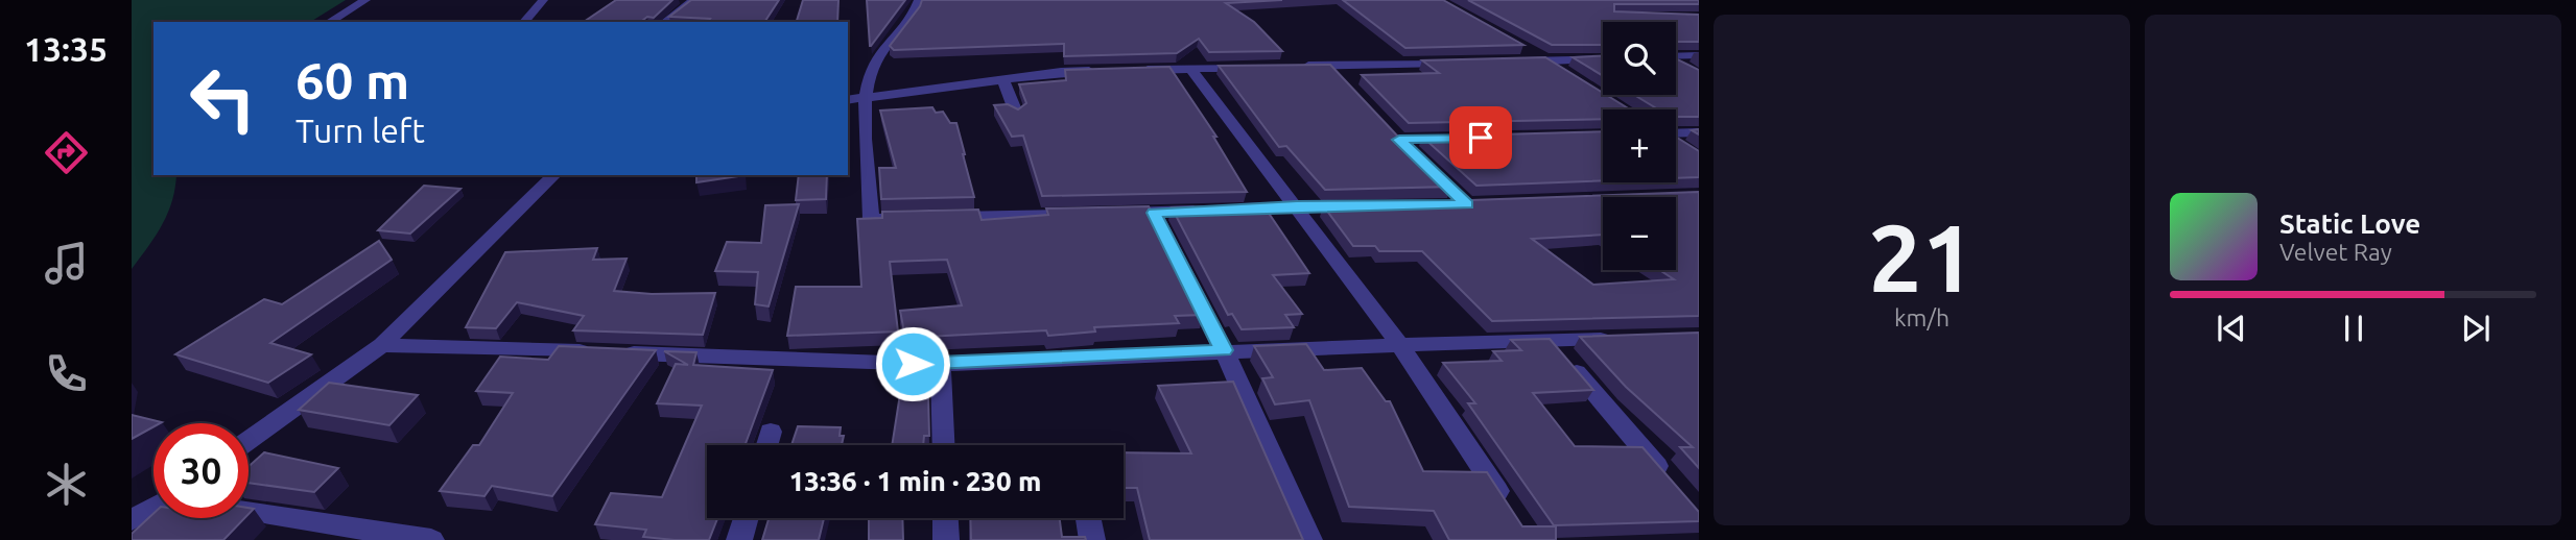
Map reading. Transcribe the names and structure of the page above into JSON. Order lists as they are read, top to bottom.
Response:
{
  "page": {
    "tabs": "13:35",
    "tile": ["21", "km/h"],
    "map_buttons": ["+", "−"],
    "turn": ["60 m", "Turn left"],
    "song": ["Static Love", "Velvet Ray"],
    "limit": "30",
    "trip": "13:36 · 1 min · 230 m"
  }
}
